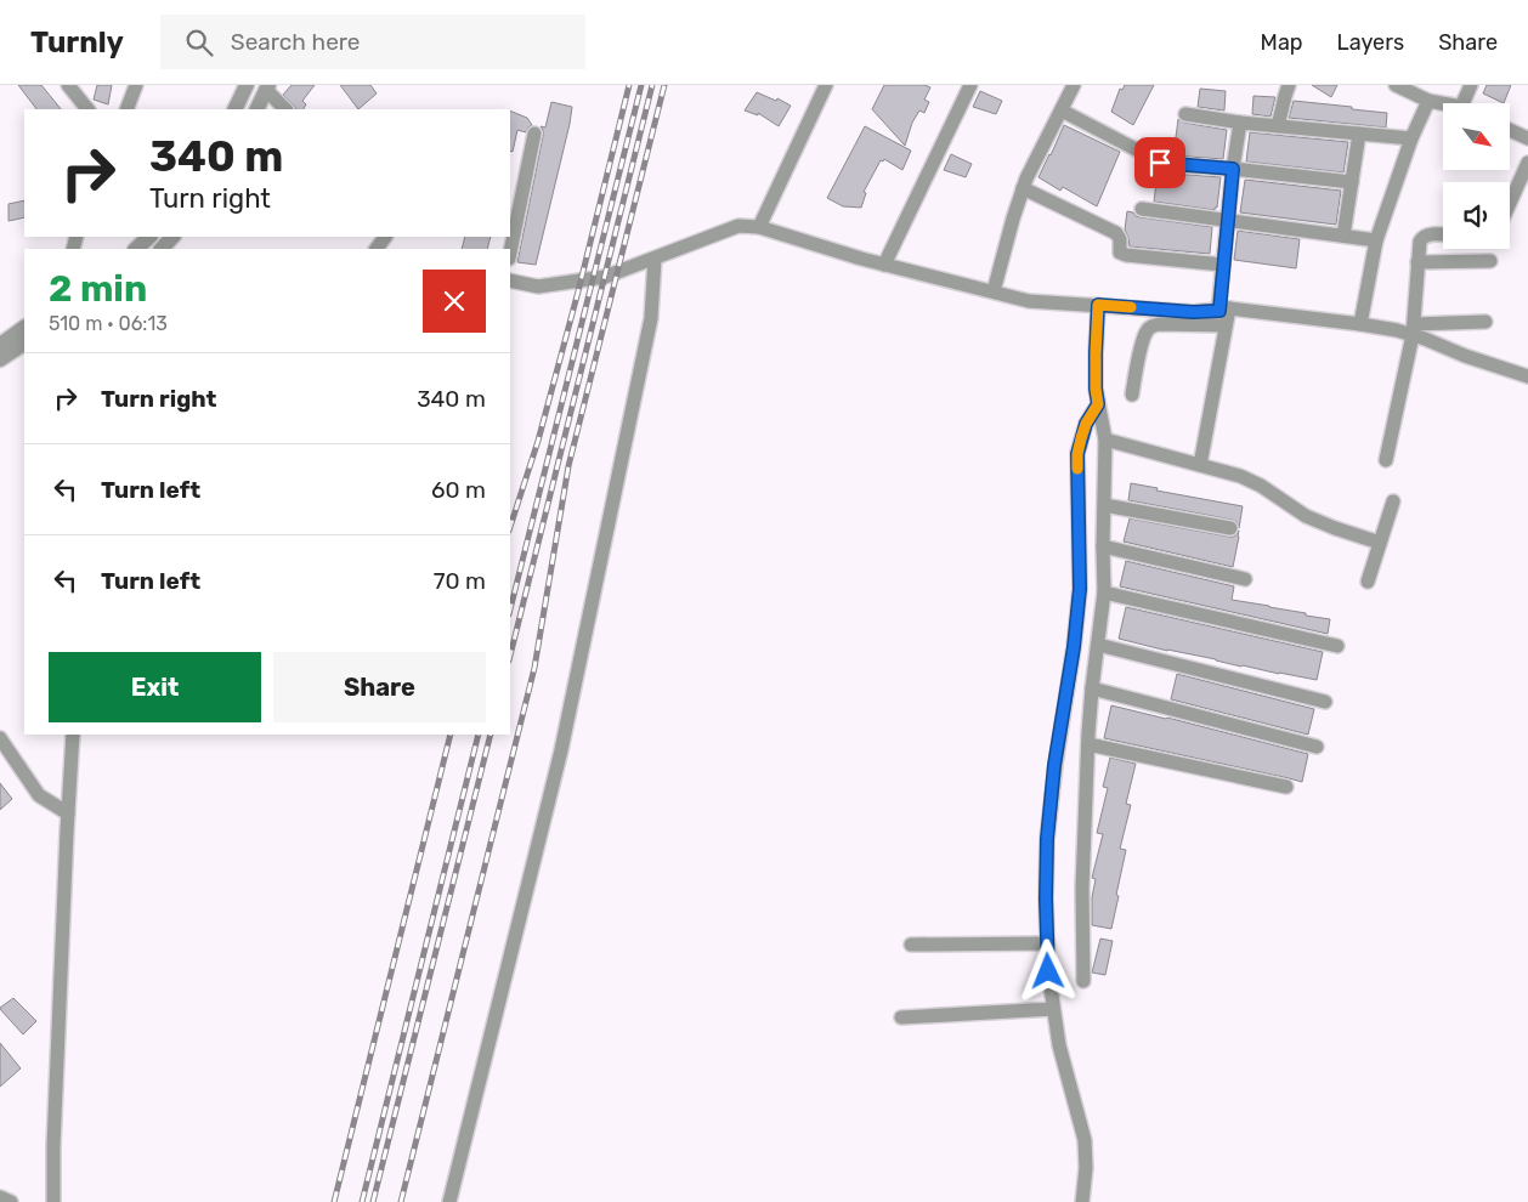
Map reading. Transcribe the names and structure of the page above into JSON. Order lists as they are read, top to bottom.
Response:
{
  "north": "bottom right",
  "page": {
    "header": "Turnly",
    "search": "Search here",
    "nav": ["Map", "Layers", "Share"],
    "turn": ["340 m", "Turn right"],
    "heading": ["2 min", "510 m · 06:13"],
    "list": [
      {
        "name": "Turn right",
        "value": "340 m"
      },
      {
        "name": "Turn left",
        "value": "60 m"
      },
      {
        "name": "Turn left",
        "value": "70 m"
      }
    ],
    "buttons": ["Exit", "Share"]
  }
}
